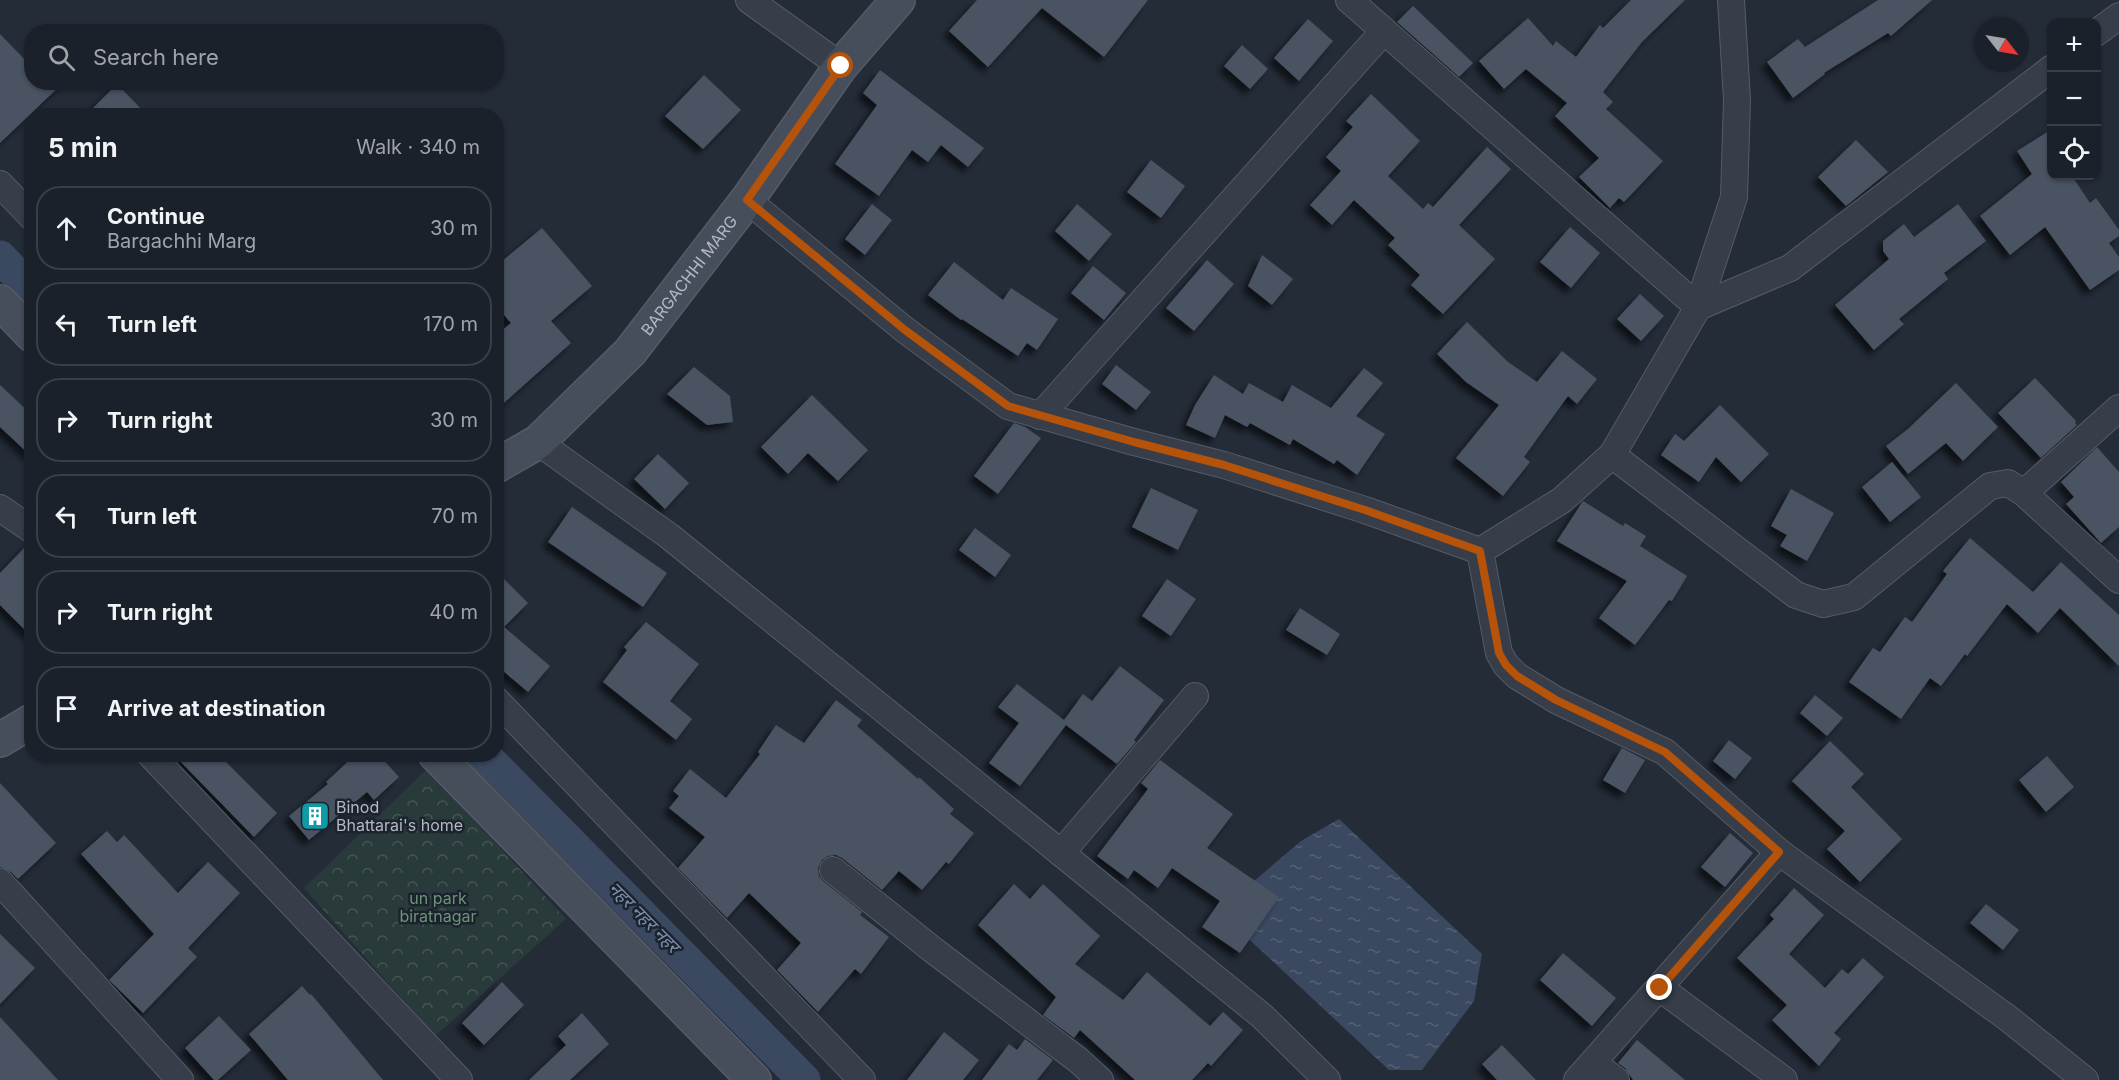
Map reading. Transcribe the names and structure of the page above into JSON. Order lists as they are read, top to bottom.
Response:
{
  "streets": {
    "street": ["BARGACHHI MARG"]
  },
  "water": ["नहर नहर नहर"],
  "parks": ["un park biratnagar"],
  "places": {
    "building": ["Binod Bhattarai's home"]
  },
  "north": "bottom right",
  "page": {
    "map_buttons": ["+", "−"],
    "search": "Search here",
    "heading": ["5 min", "Walk · 340 m"],
    "list": [
      ["Continue", "Bargachhi Marg", "30 m"],
      ["Turn left", "170 m"],
      ["Turn right", "30 m"],
      ["Turn left", "70 m"],
      ["Turn right", "40 m"],
      "Arrive at destination"
    ]
  }
}
